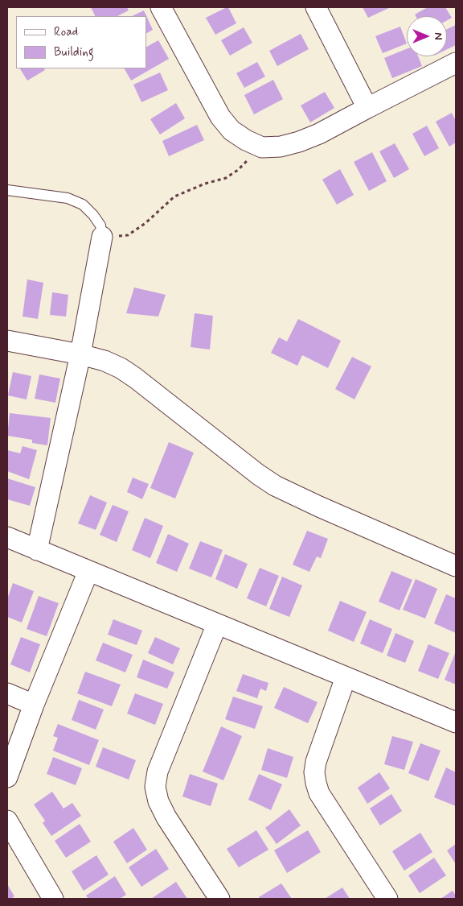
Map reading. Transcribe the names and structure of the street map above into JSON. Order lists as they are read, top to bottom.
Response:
{
  "legend": ["Road", "Building"],
  "north": "right"
}
